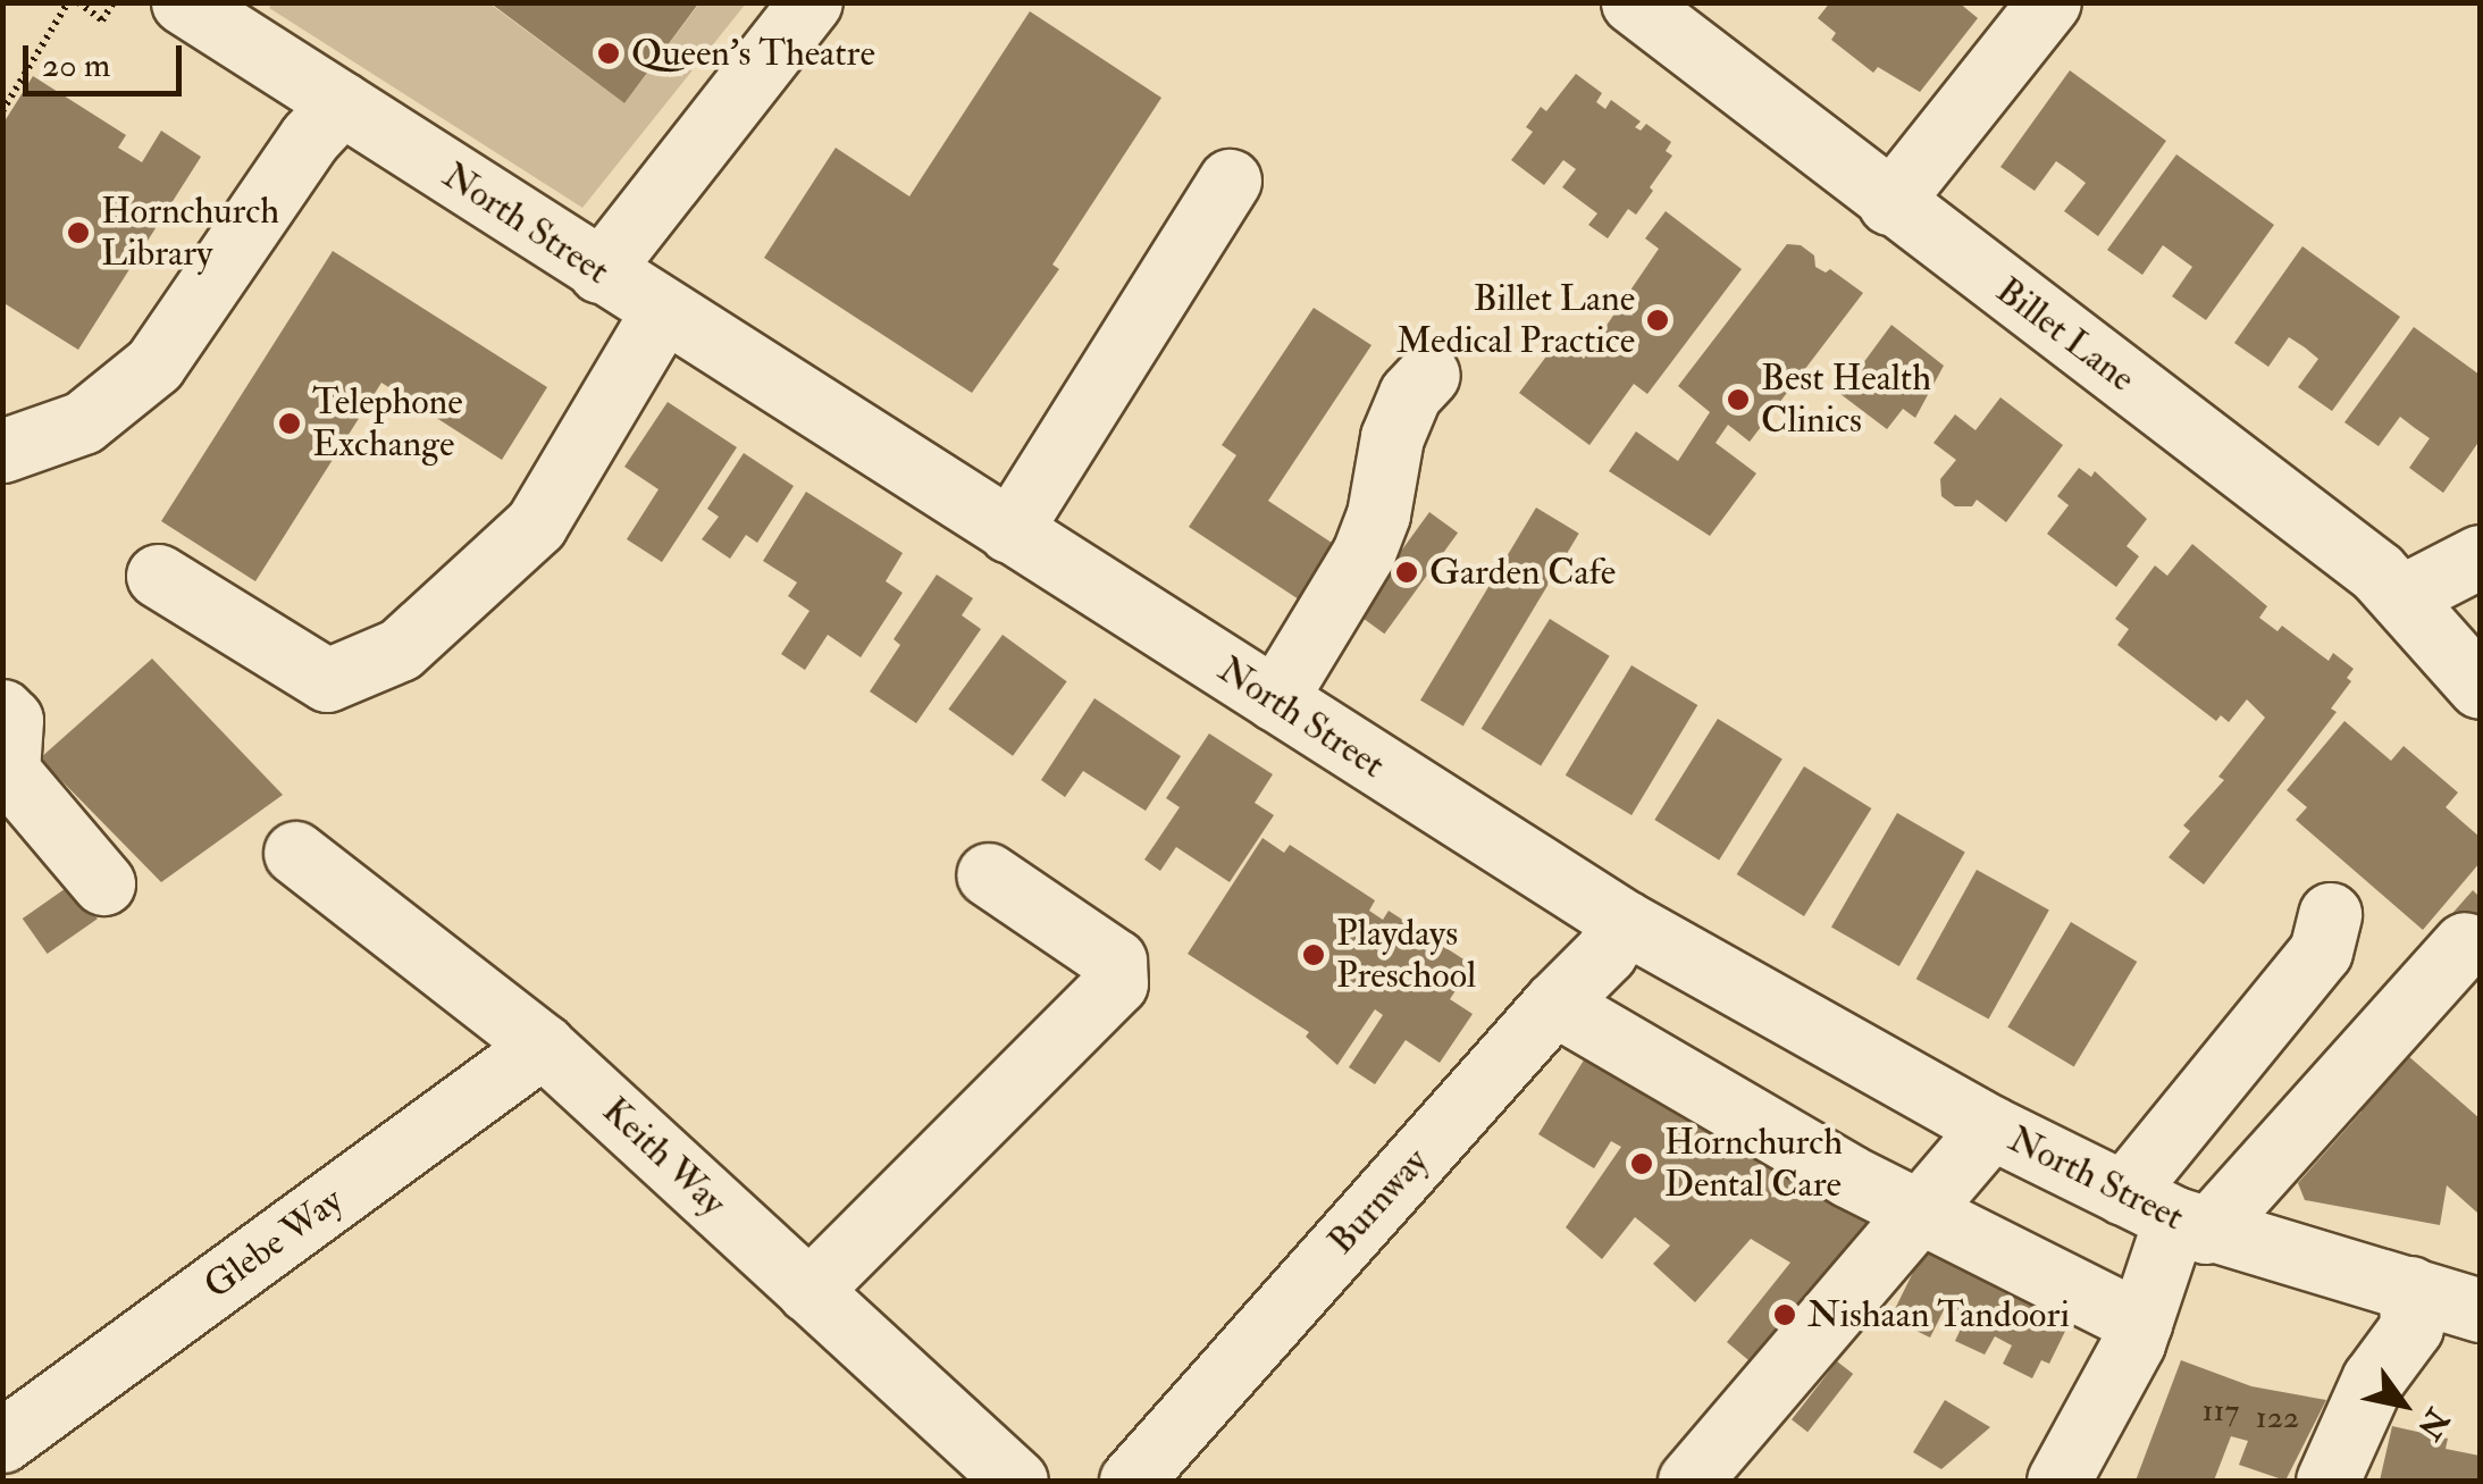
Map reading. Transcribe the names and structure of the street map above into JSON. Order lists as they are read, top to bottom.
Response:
{
  "streets": {
    "street": [
      "North Street",
      "Billet Lane",
      "Keith Way",
      "Burnway",
      "Glebe Way"
    ]
  },
  "crossings": [
    ["North Street", "Burnway"],
    ["Keith Way", "Glebe Way"]
  ],
  "places": [
    "Queen's Theatre",
    "Hornchurch Library",
    "Billet Lane Medical Practice",
    "Best Health Clinics",
    "Telephone Exchange",
    "Garden Cafe",
    "Playdays Preschool",
    "Hornchurch Dental Care",
    "Nishaan Tandoori"
  ],
  "house_numbers": ["117", "122"],
  "scale_bar": "20 m",
  "north": "bottom right"
}
